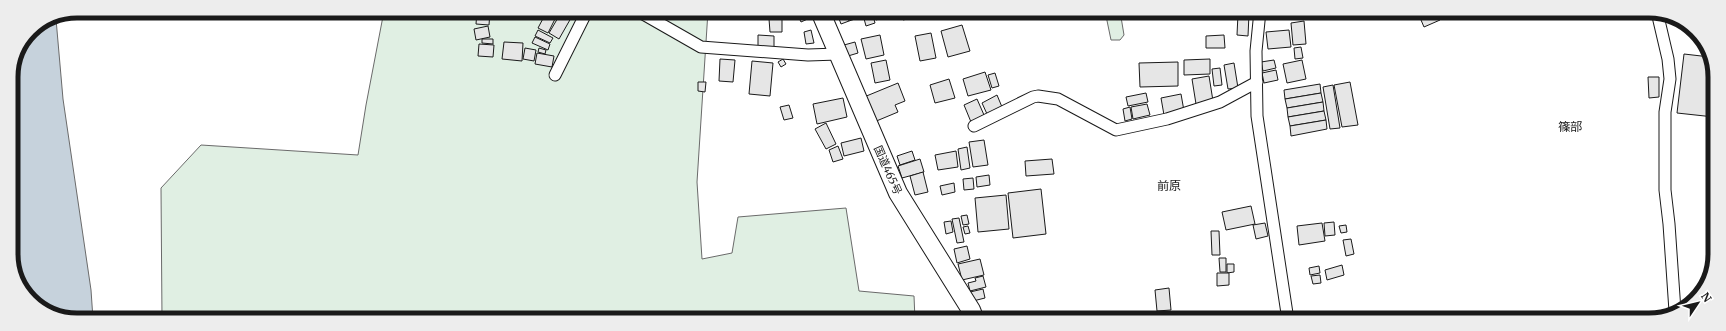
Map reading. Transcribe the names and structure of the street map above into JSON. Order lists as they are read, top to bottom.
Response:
{
  "streets": {
    "highway": ["国道465号"]
  },
  "districts": ["篠部", "前原"],
  "north": "top right"
}
